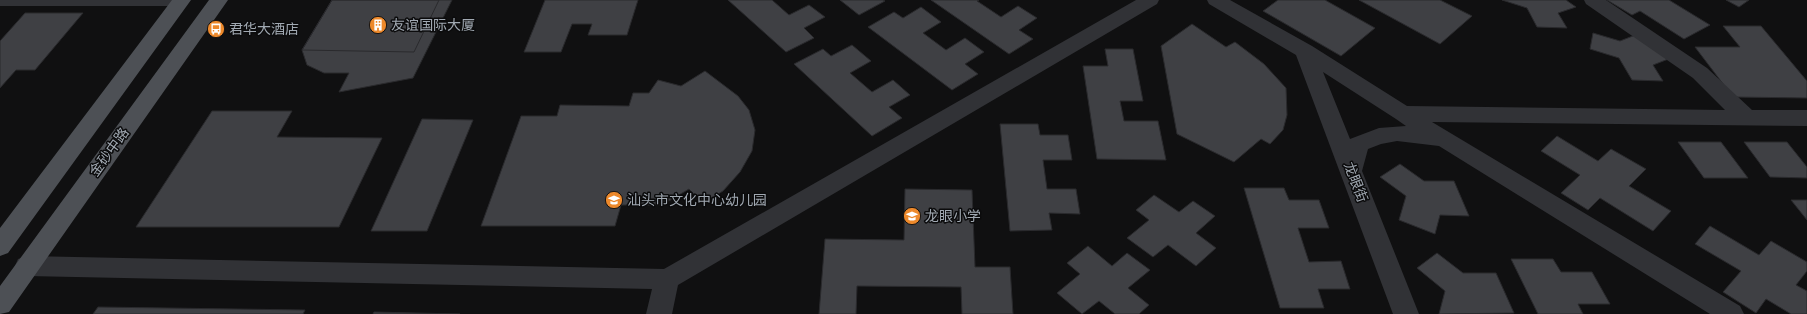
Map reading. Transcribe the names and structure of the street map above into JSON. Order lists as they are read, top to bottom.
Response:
{
  "streets": {
    "main road": ["金砂中路"],
    "street": ["龙眼街"]
  },
  "places": {
    "building": ["友谊国际大厦"],
    "bus stop": ["君华大酒店"],
    "school or university": ["汕头市文化中心幼儿园", "龙眼小学"]
  }
}
